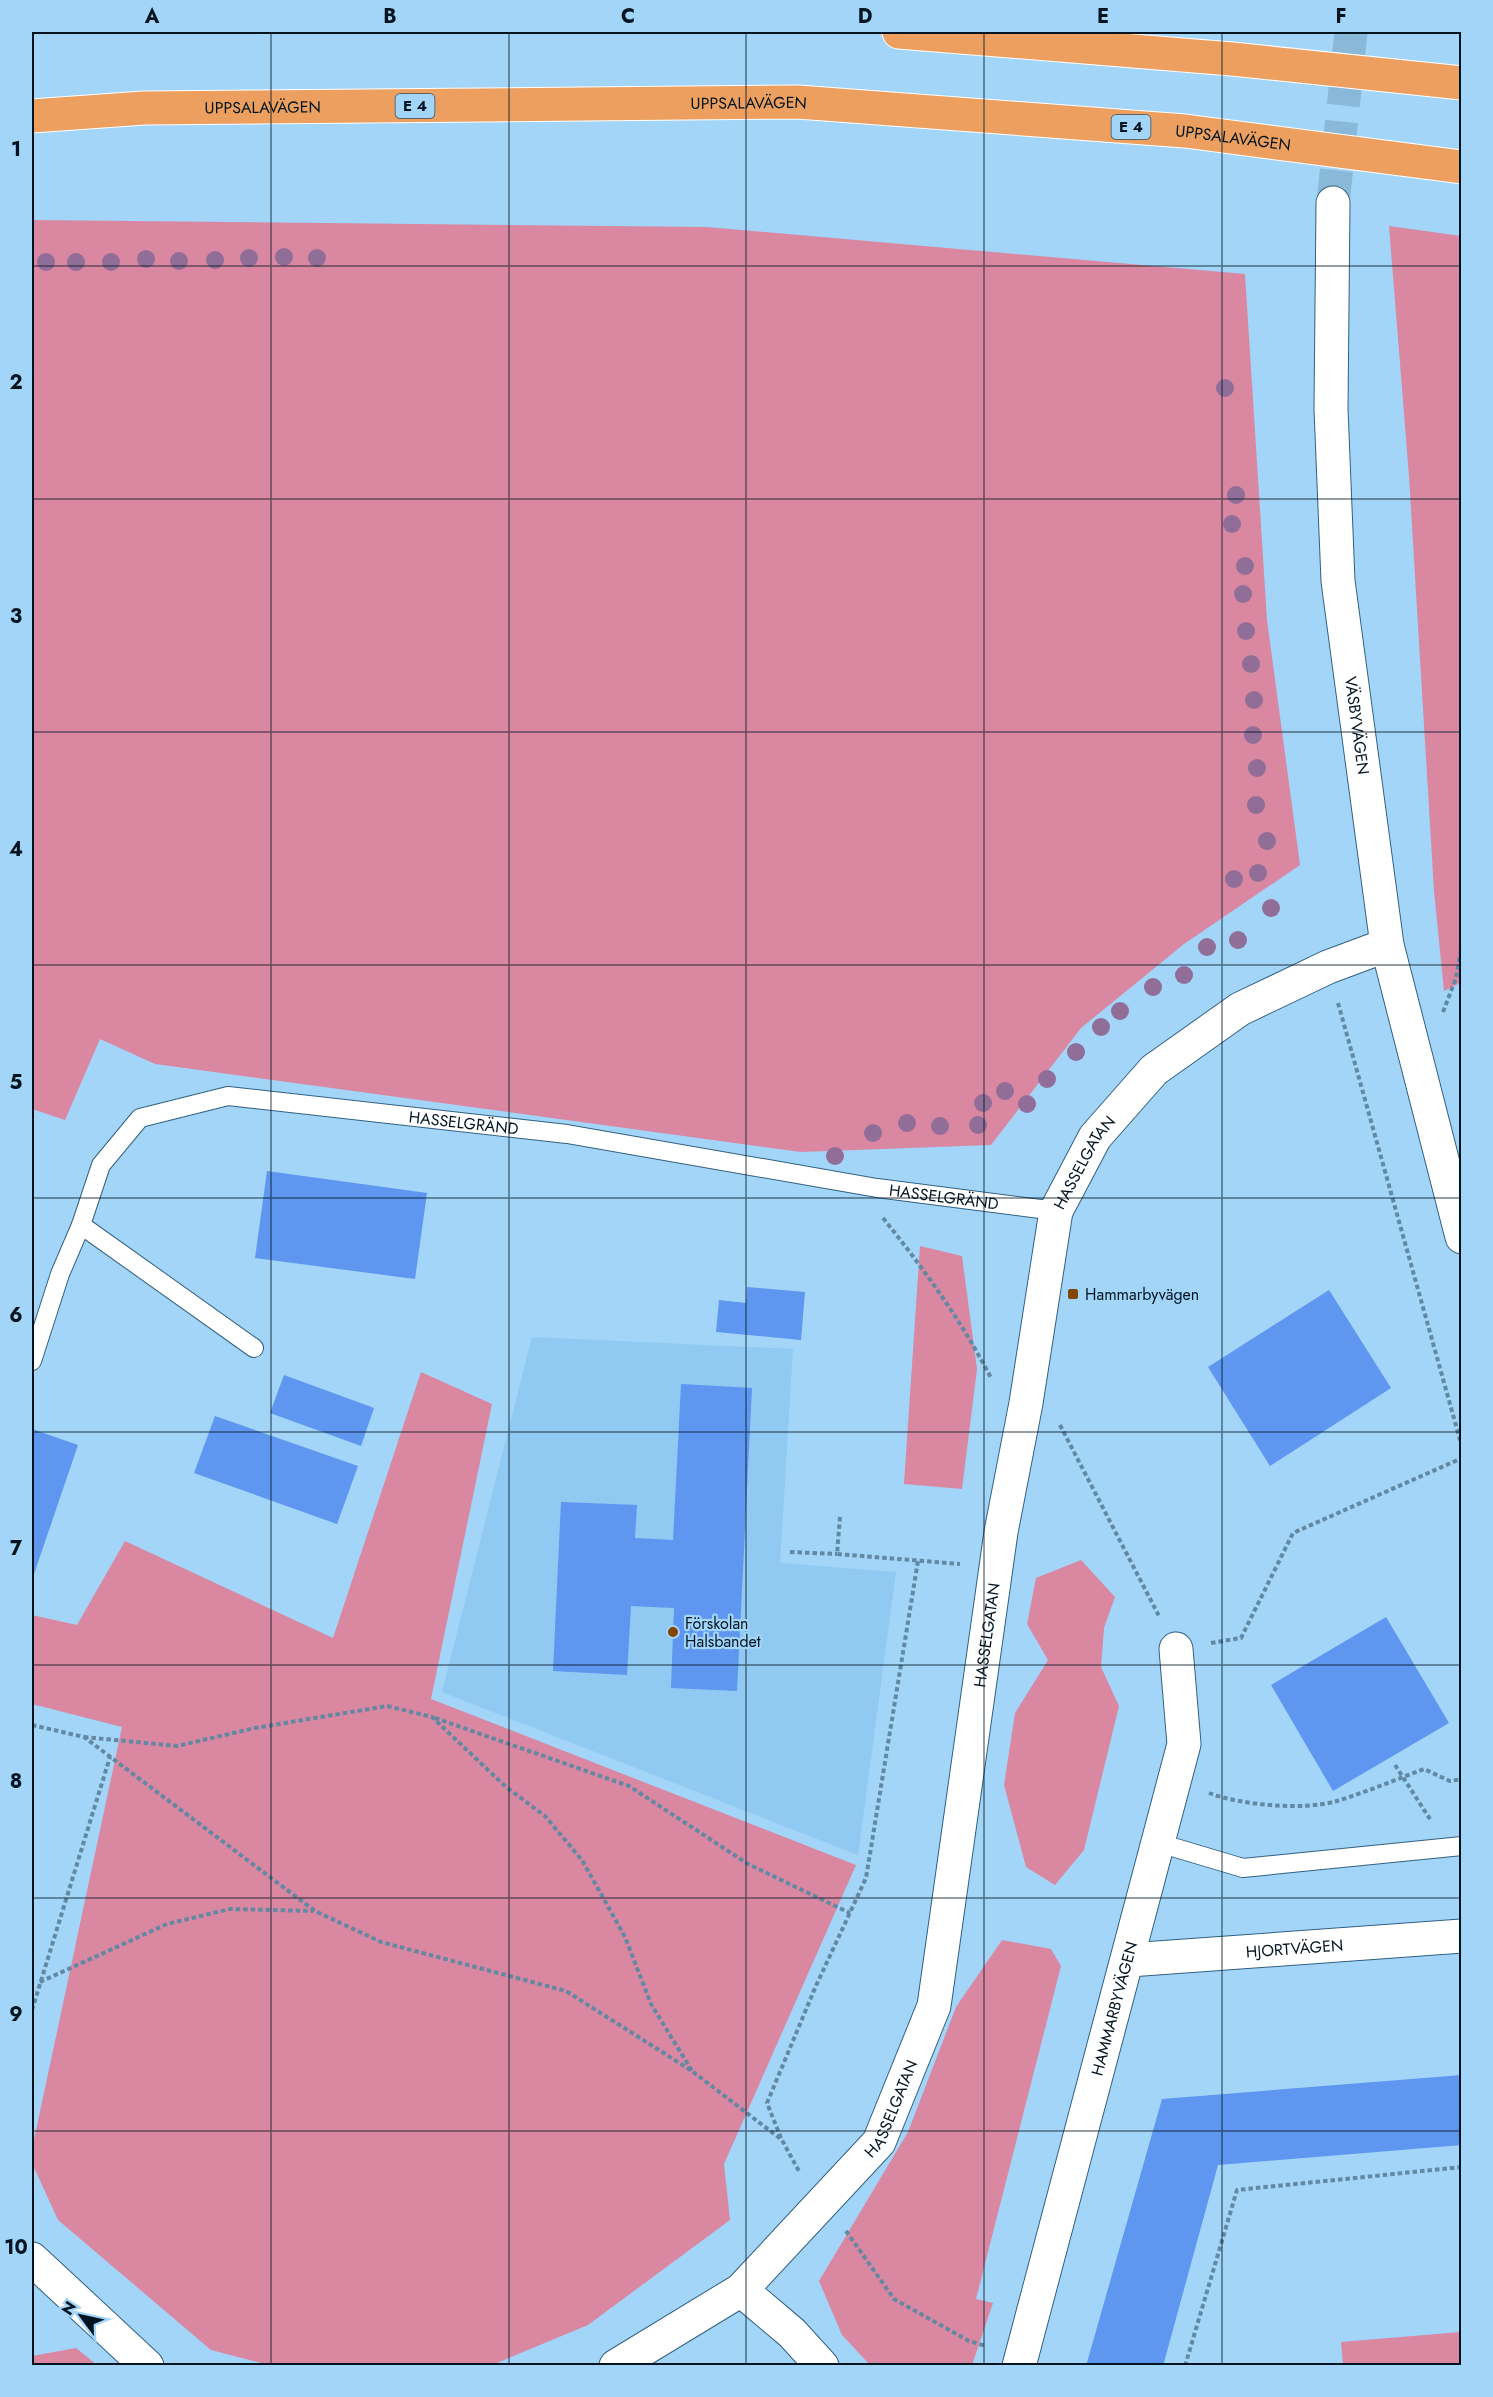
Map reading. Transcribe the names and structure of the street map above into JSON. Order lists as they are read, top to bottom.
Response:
{
  "streets": {
    "highway": ["UPPSALAVÄGEN", "E 4"],
    "street": [
      "VÄSBYVÄGEN",
      "HASSELGATAN",
      "HJORTVÄGEN",
      "HAMMARBYVÄGEN"
    ],
    "lane": ["HASSELGRÄND"]
  },
  "crossings": [
    ["VÄSBYVÄGEN", "HASSELGATAN"],
    ["HASSELGRÄND", "HASSELGATAN"],
    ["HJORTVÄGEN", "HAMMARBYVÄGEN"]
  ],
  "places": {
    "transit": ["Hammarbyvägen"],
    "other": ["Förskolan Halsbandet"]
  },
  "north": "top left",
  "grid": {
    "columns": [
      "A",
      "B",
      "C",
      "D",
      "E",
      "F"
    ],
    "rows": [
      "1",
      "2",
      "3",
      "4",
      "5",
      "6",
      "7",
      "8",
      "9",
      "10"
    ]
  }
}
